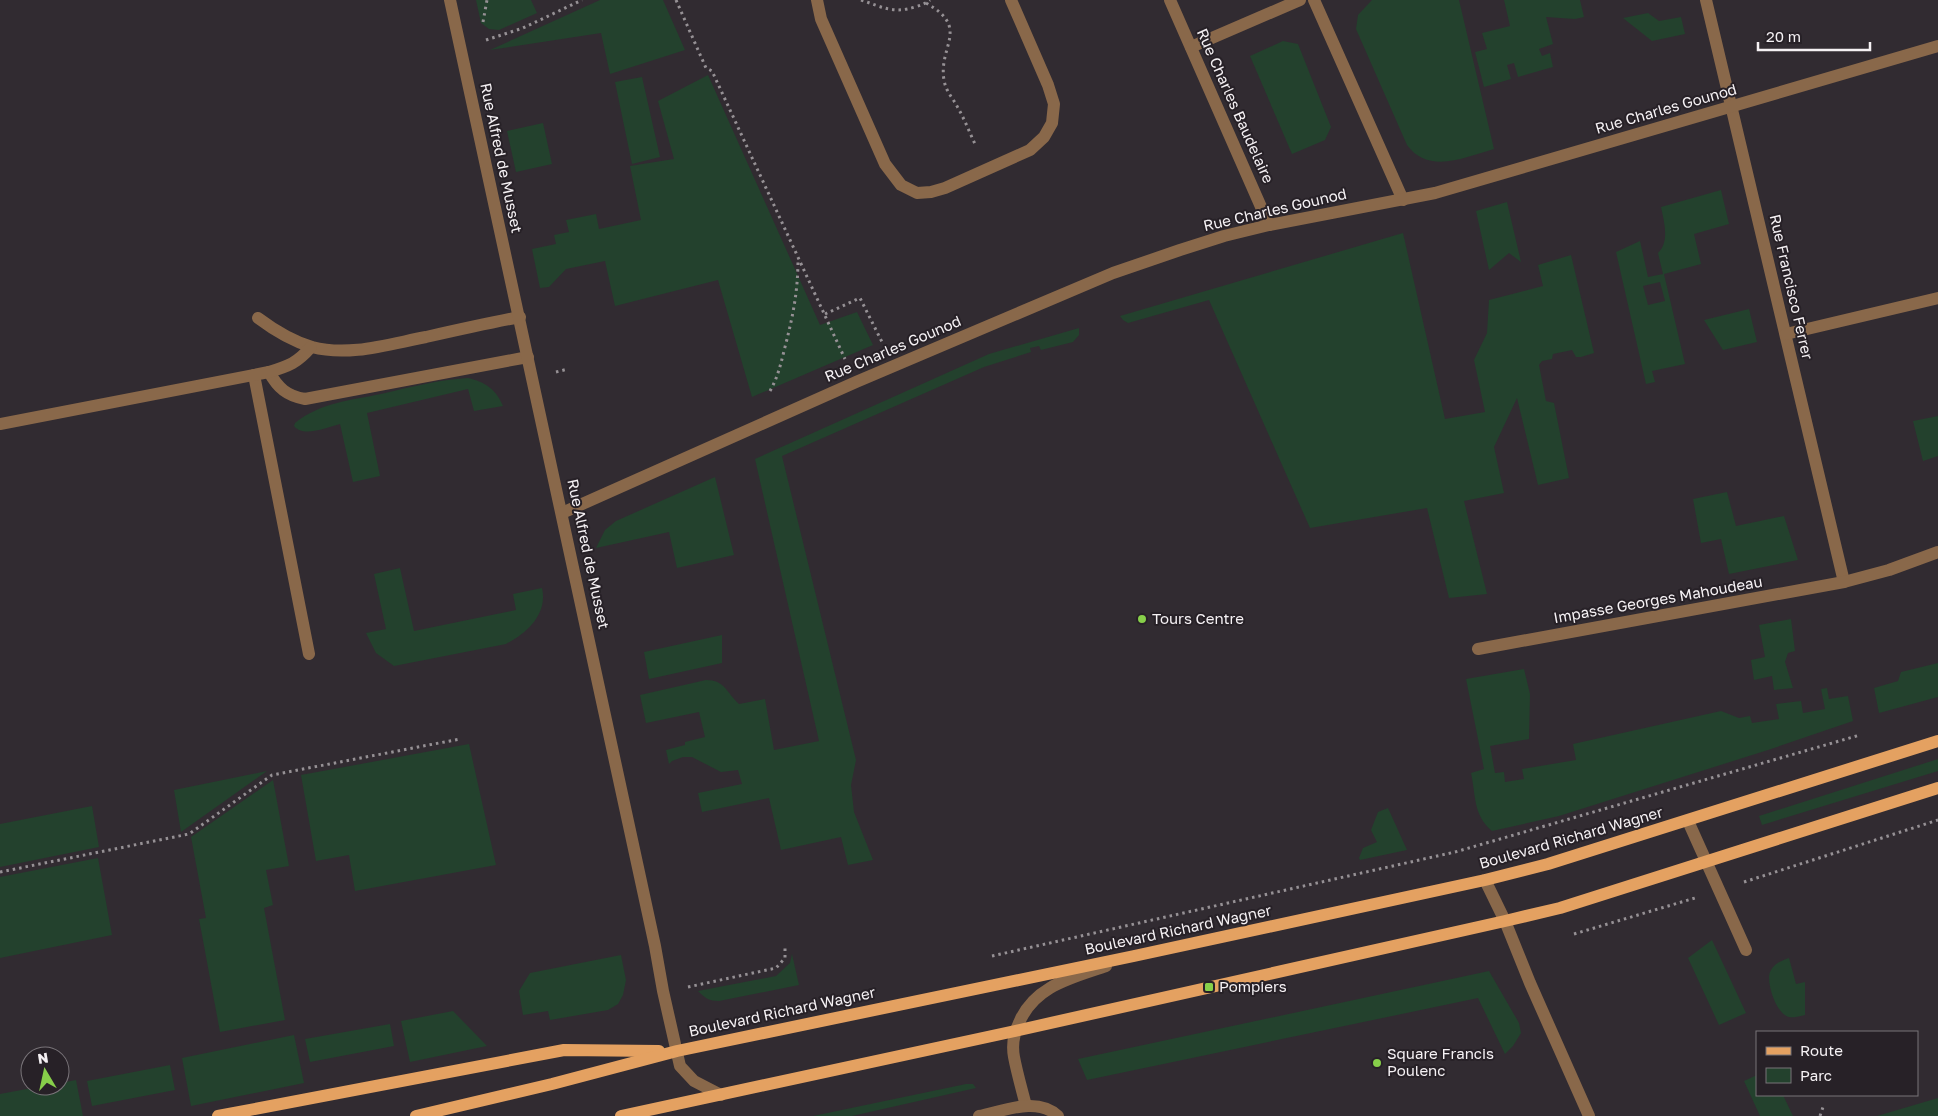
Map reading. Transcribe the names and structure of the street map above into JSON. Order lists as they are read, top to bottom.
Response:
{
  "streets": {
    "main road": ["Boulevard Richard Wagner"],
    "street": [
      "Rue Charles Baudelaire",
      "Rue Charles Gounod",
      "Rue Alfred de Musset",
      "Rue Francisco Ferrer",
      "Impasse Georges Mahoudeau"
    ]
  },
  "crossings": [
    ["Rue Charles Baudelaire", "Rue Charles Gounod"],
    ["Rue Charles Gounod", "Rue Alfred de Musset"],
    ["Rue Charles Gounod", "Rue Francisco Ferrer"],
    ["Rue Alfred de Musset", "Boulevard Richard Wagner"],
    ["Rue Francisco Ferrer", "Impasse Georges Mahoudeau"]
  ],
  "places": {
    "other": ["Tours Centre", "Square Francis Poulenc"],
    "transit": ["Pompiers"]
  },
  "legend": ["Route", "Parc"],
  "scale_bar": "20 m",
  "north": "top"
}
